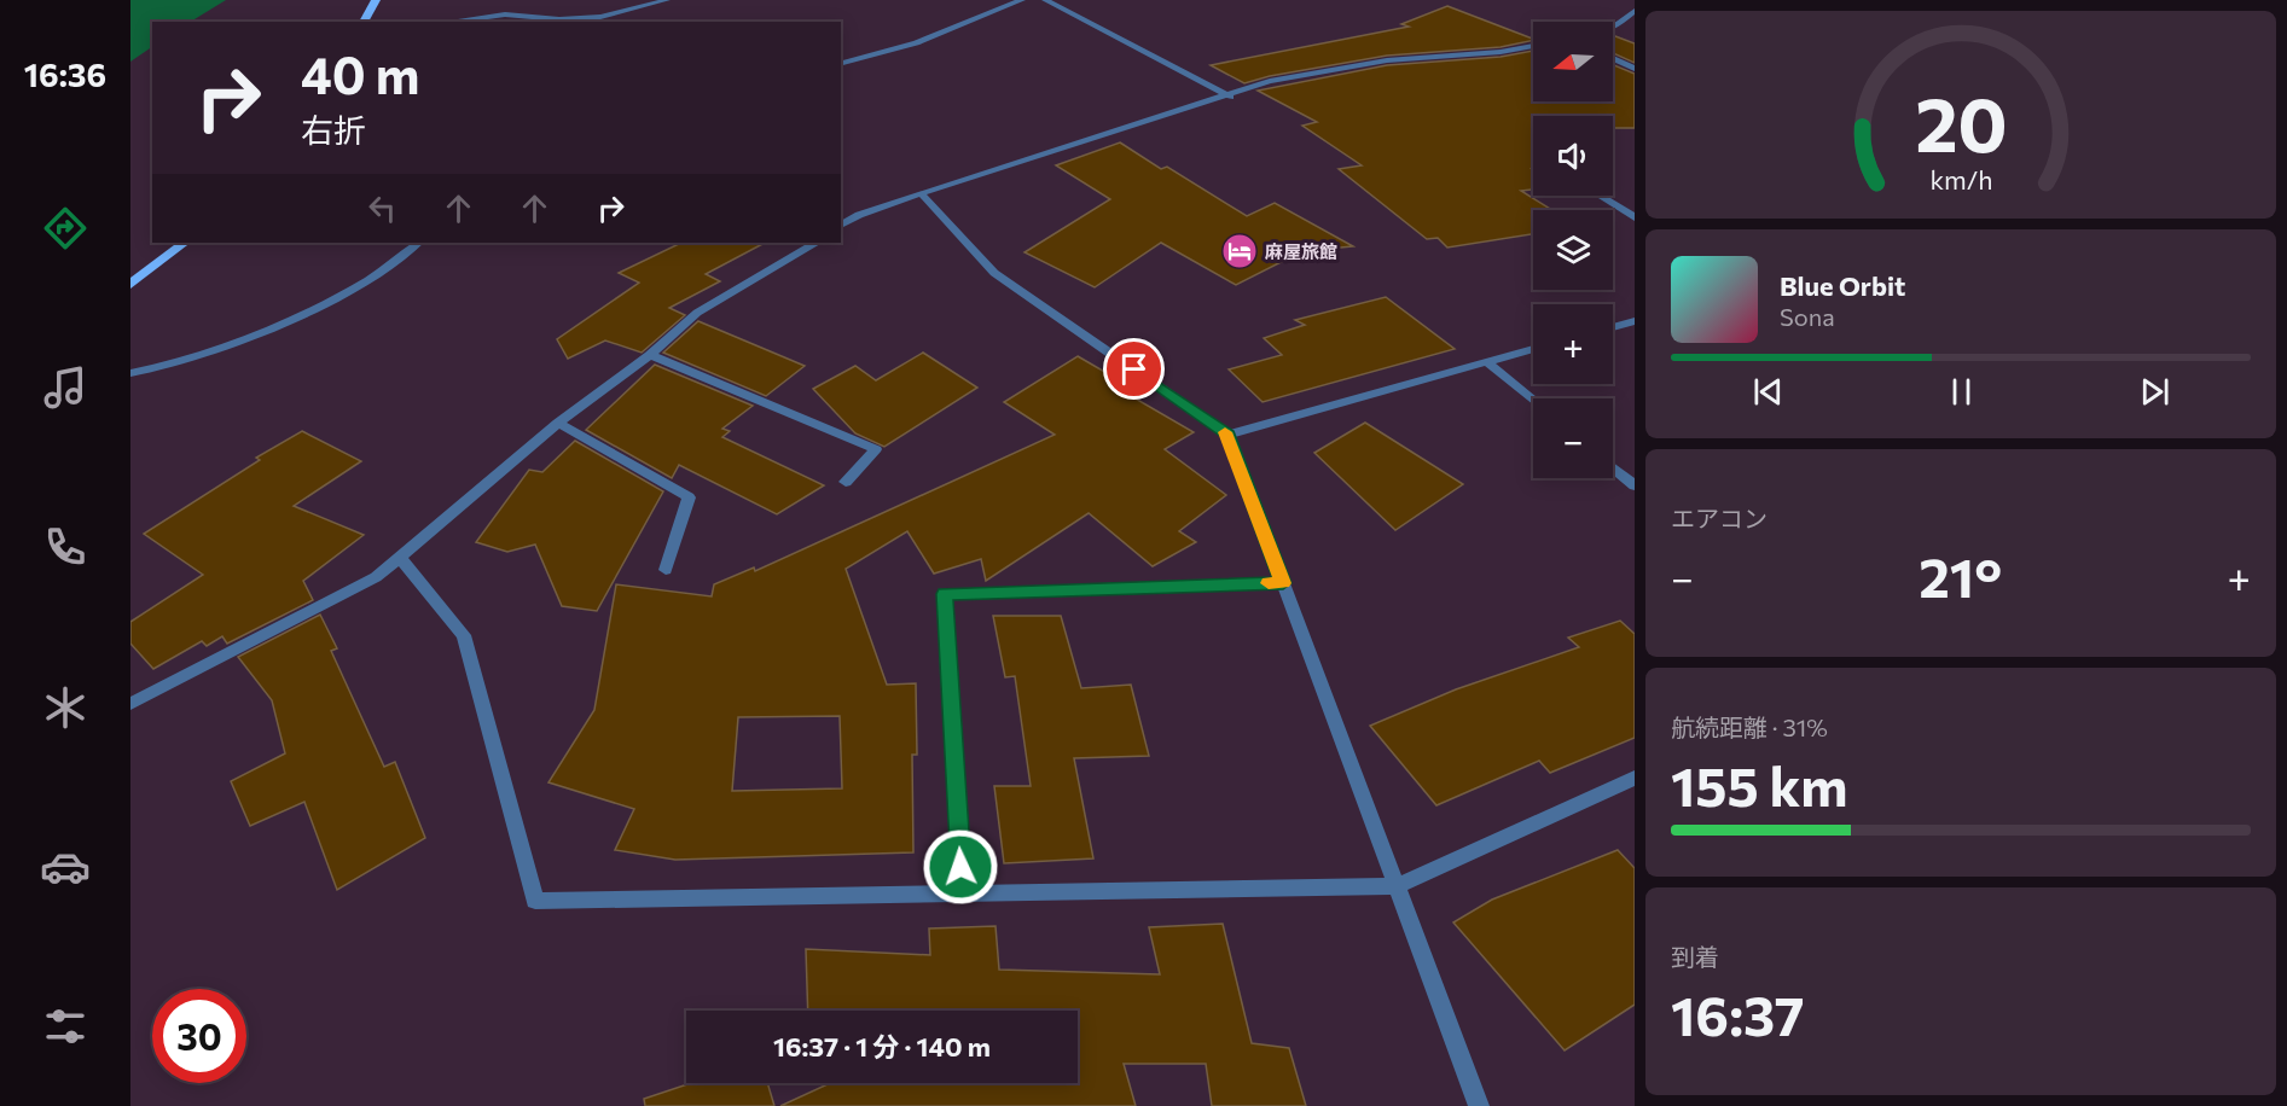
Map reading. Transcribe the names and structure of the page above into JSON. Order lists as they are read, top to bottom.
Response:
{
  "places": {
    "hotel": ["麻屋旅館"]
  },
  "north": "left",
  "page": {
    "tabs": "16:36",
    "map_buttons": ["+", "−"],
    "turn": ["40 m", "右折"],
    "song": ["Blue Orbit", "Sona"],
    "tile": [
      "エアコン",
      ["航続距離 · 31%", "155 km"],
      ["到着", "16:37"]
    ],
    "heat": ["−", "21°", "+"],
    "limit": "30",
    "trip": "16:37 · 1 分 · 140 m",
    "gauge": ["20", "km/h"]
  }
}
